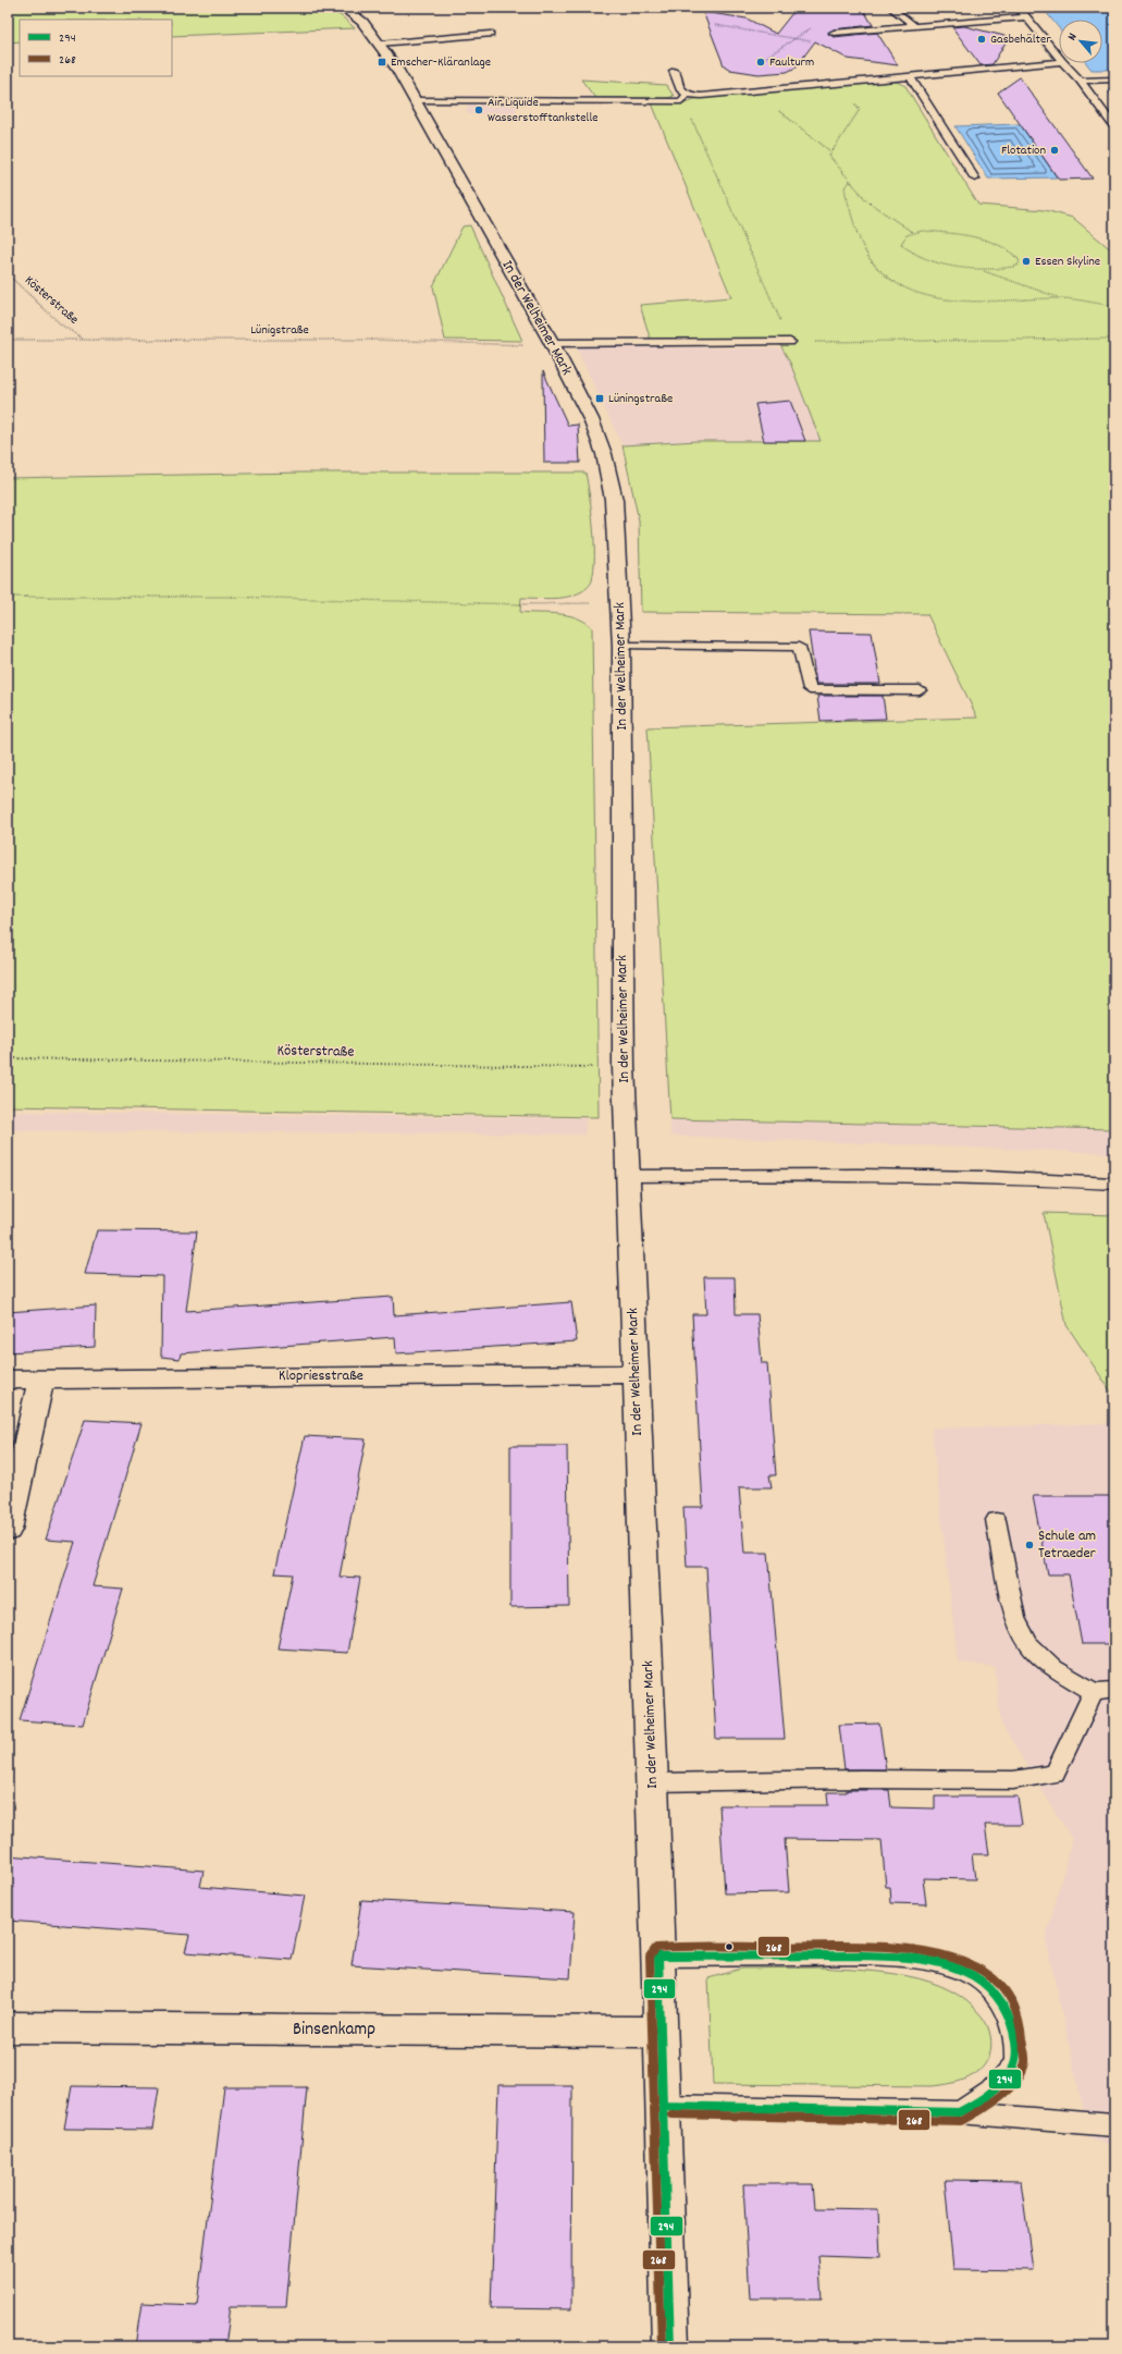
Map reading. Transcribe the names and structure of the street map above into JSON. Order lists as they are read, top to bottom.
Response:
{
  "streets": {
    "street": ["In der Welheimer Mark", "Klopriesstraße", "Binsenkamp"],
    "path": ["Kösterstraße", "Lünigstraße"]
  },
  "crossings": [
    ["Kösterstraße", "In der Welheimer Mark"],
    ["Kösterstraße", "Lünigstraße"],
    ["In der Welheimer Mark", "Lünigstraße"],
    ["In der Welheimer Mark", "Klopriesstraße"],
    ["In der Welheimer Mark", "Binsenkamp"]
  ],
  "places": {
    "other": [
      "Gasbehälter",
      "Faulturm",
      "Air Liquide Wasserstofftankstelle",
      "Flotation",
      "Essen Skyline",
      "Schule am Tetraeder"
    ],
    "transit": ["Emscher-Kläranlage", "Lüningstraße"]
  },
  "lines": ["transit line 268", "transit line 294"],
  "legend": ["294", "268"],
  "north": "top left"
}
